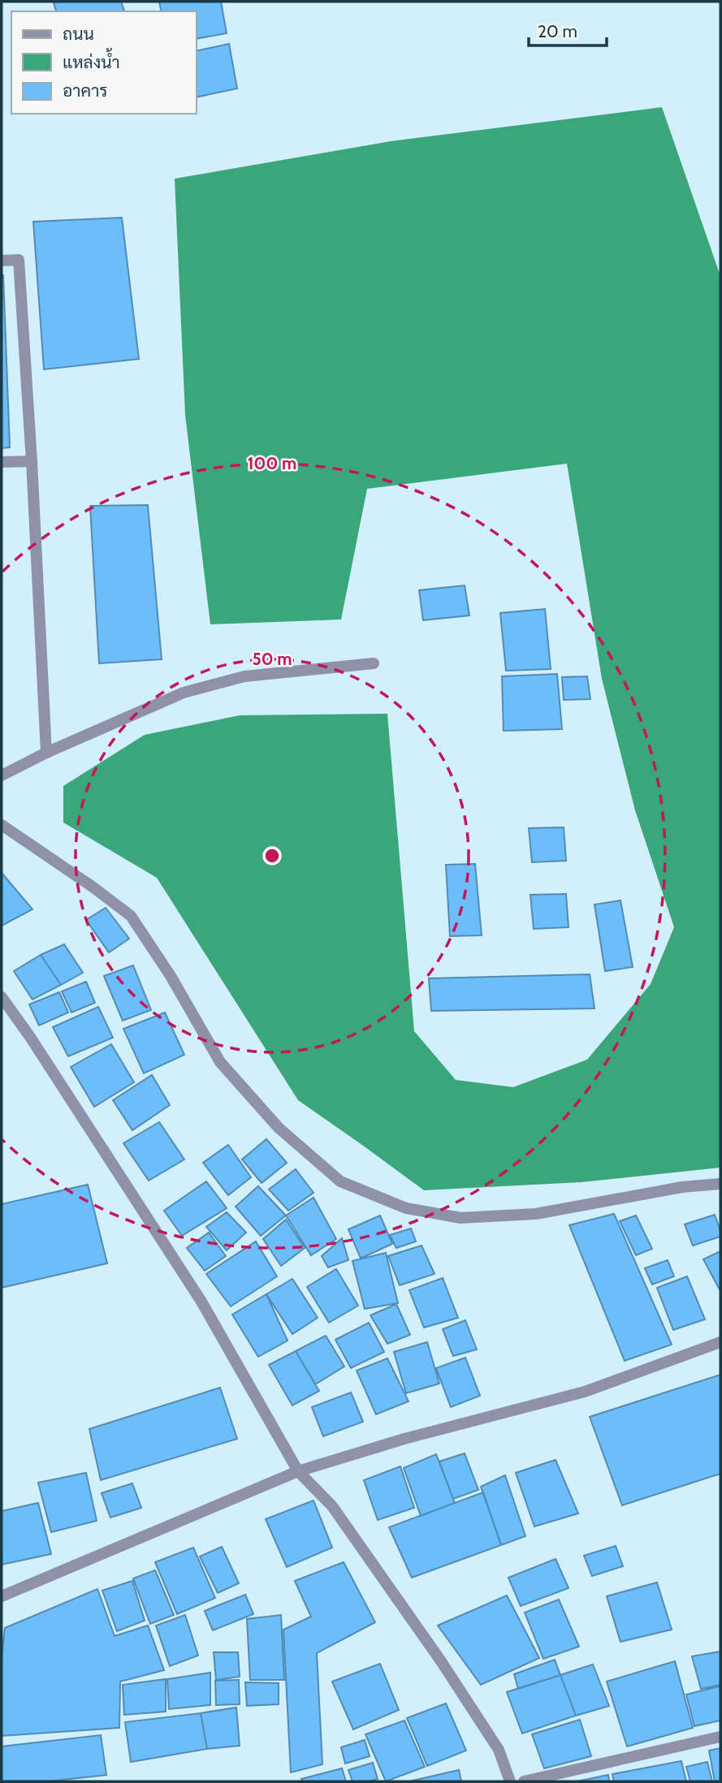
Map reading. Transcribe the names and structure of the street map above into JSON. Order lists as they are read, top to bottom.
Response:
{
  "legend": ["ถนน", "แหล่งน้ำ", "อาคาร"],
  "scale_bar": "20 m",
  "rings": ["100 m", "50 m"]
}
